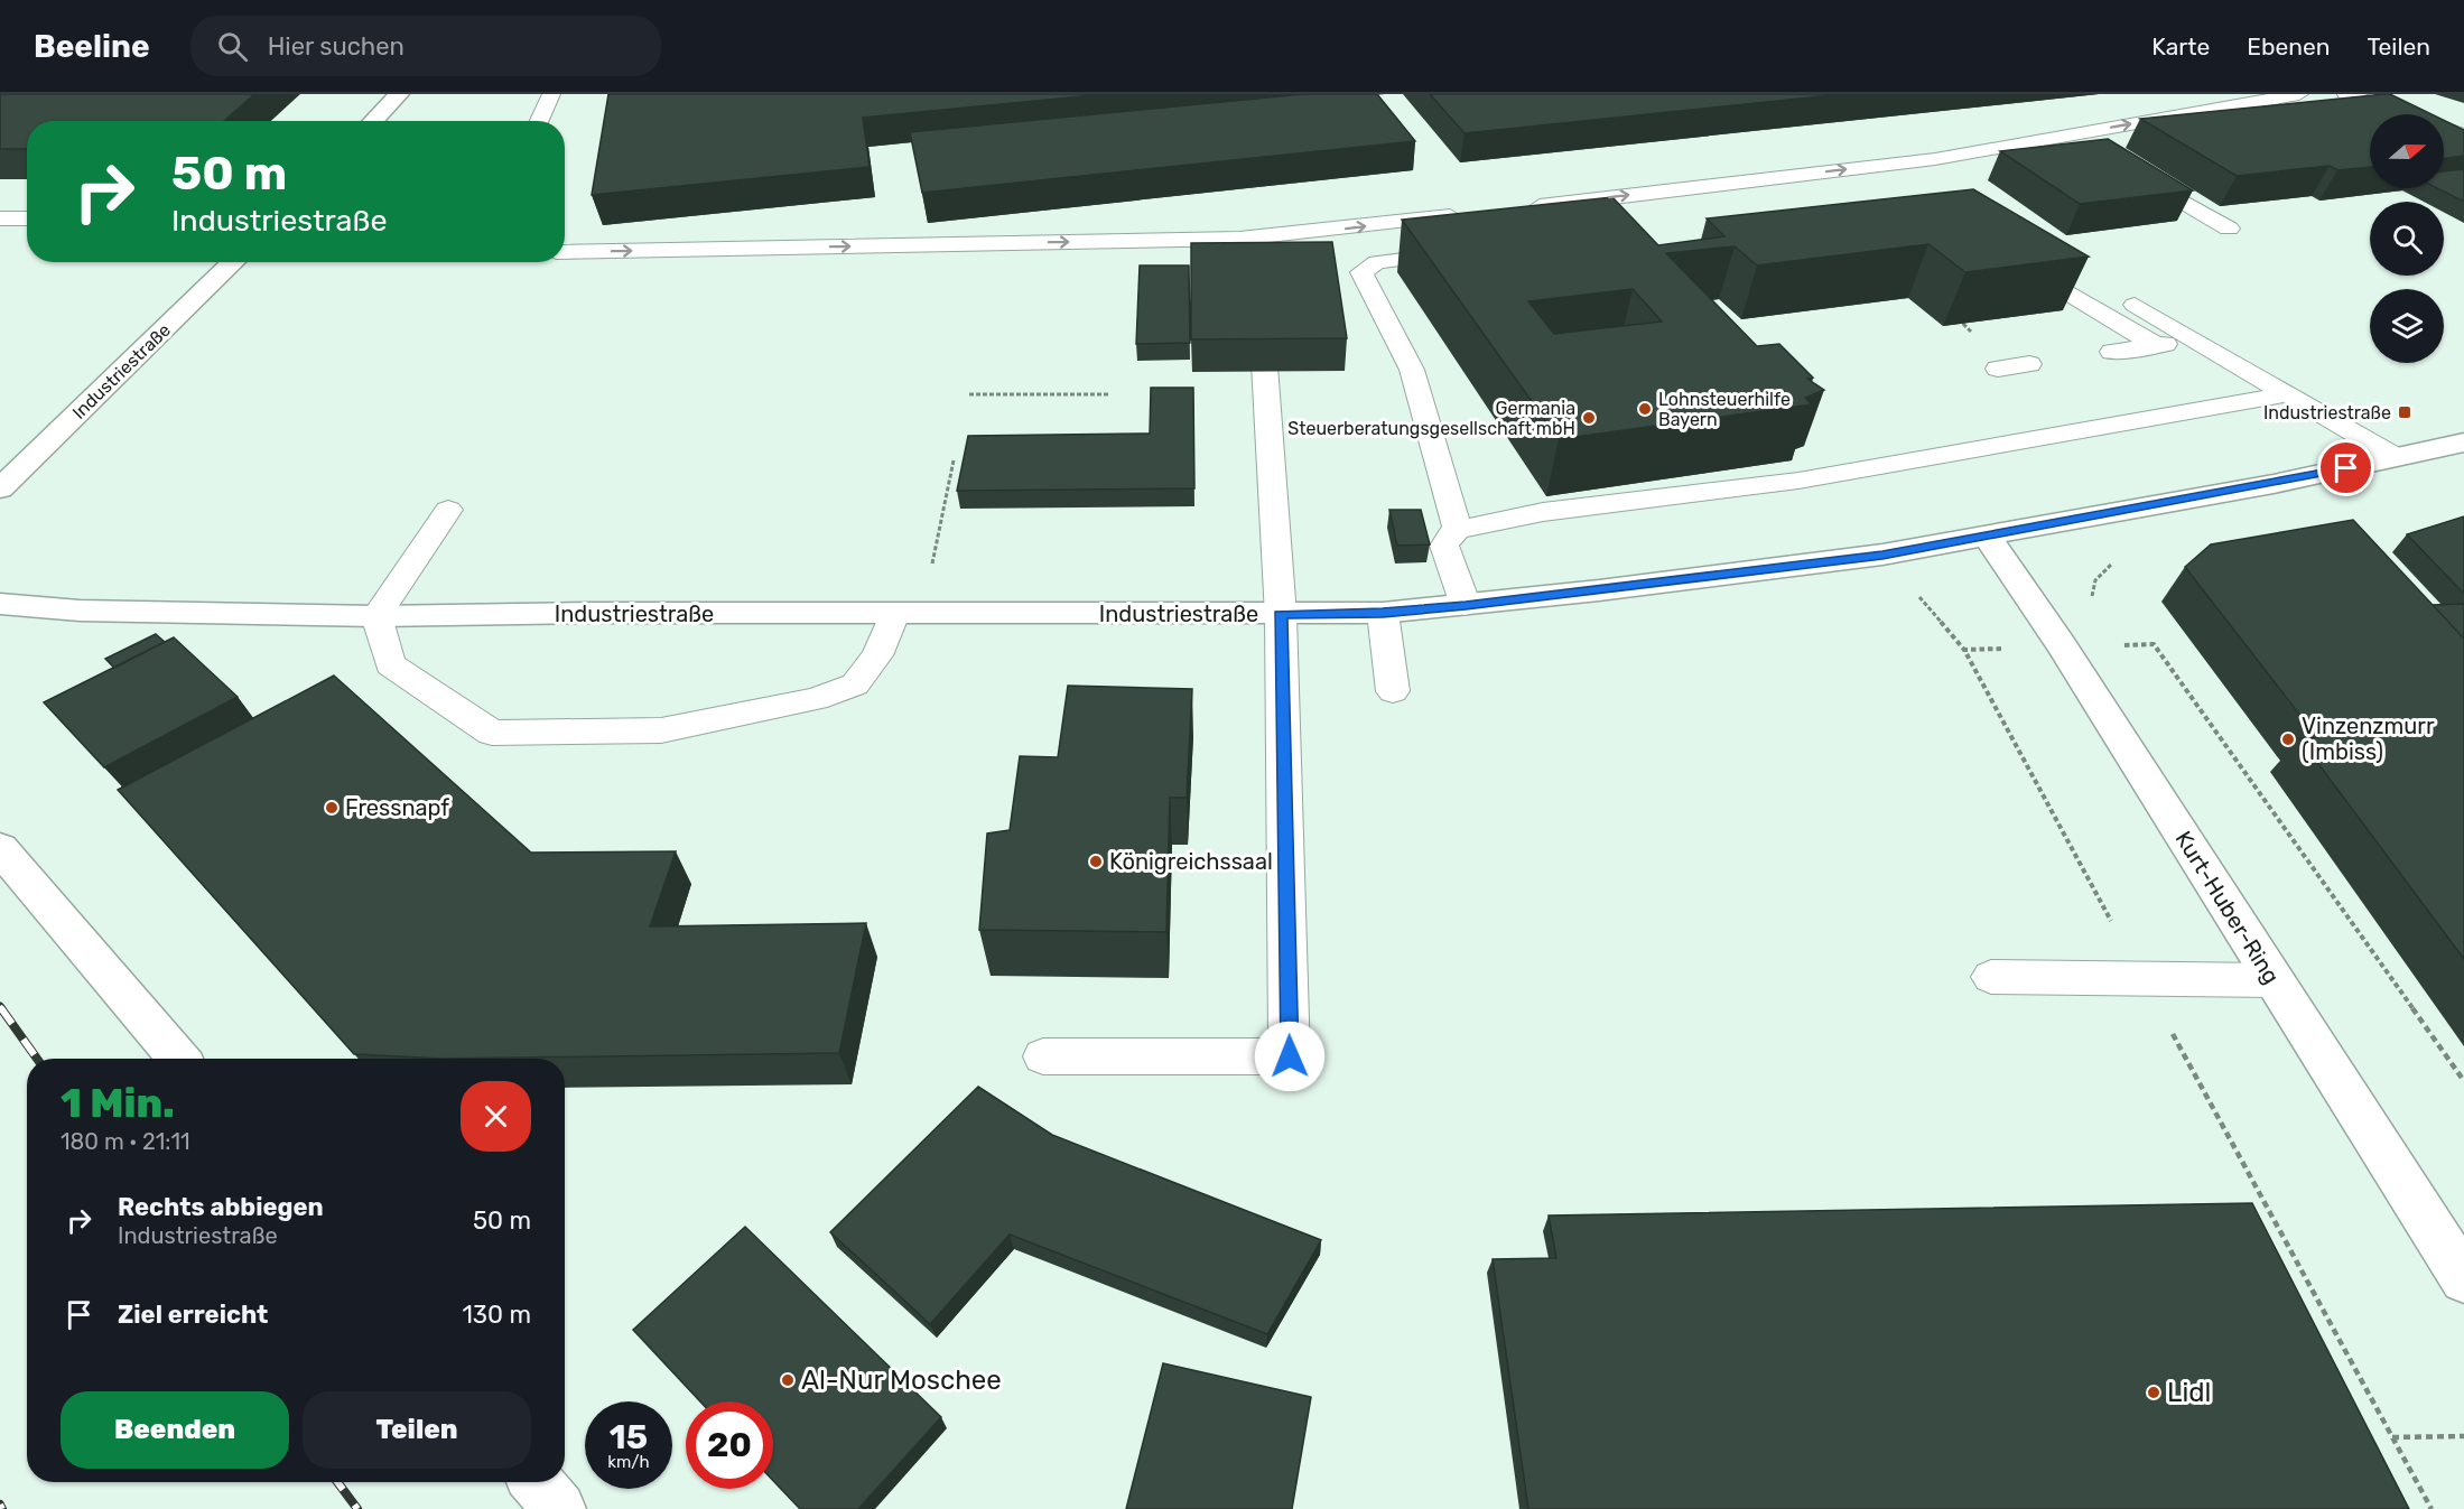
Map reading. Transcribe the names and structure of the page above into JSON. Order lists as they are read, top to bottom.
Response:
{
  "streets": {
    "street": ["Industriestraße", "Kurt-Huber-Ring"]
  },
  "crossings": [
    ["Industriestraße", "Kurt-Huber-Ring"]
  ],
  "places": {
    "other": [
      "Lohnsteuerhilfe Bayern",
      "Germania Steuerberatungsgesellschaft mbH",
      "Vinzenzmurr (Imbiss)",
      "Fressnapf",
      "Königreichssaal",
      "Al-Nur Moschee",
      "Lidl"
    ],
    "transit": ["Industriestraße"]
  },
  "north": "right",
  "page": {
    "header": "Beeline",
    "search": "Hier suchen",
    "nav": ["Karte", "Ebenen", "Teilen"],
    "turn": ["50 m", "Industriestraße"],
    "heading": ["1 Min.", "180 m · 21:11"],
    "list": [
      {
        "name": "Rechts abbiegen",
        "note": "Industriestraße",
        "value": "50 m"
      },
      {
        "name": "Ziel erreicht",
        "value": "130 m"
      }
    ],
    "buttons": ["Beenden", "Teilen"],
    "speed": "15 km/h",
    "limit": "20"
  }
}
